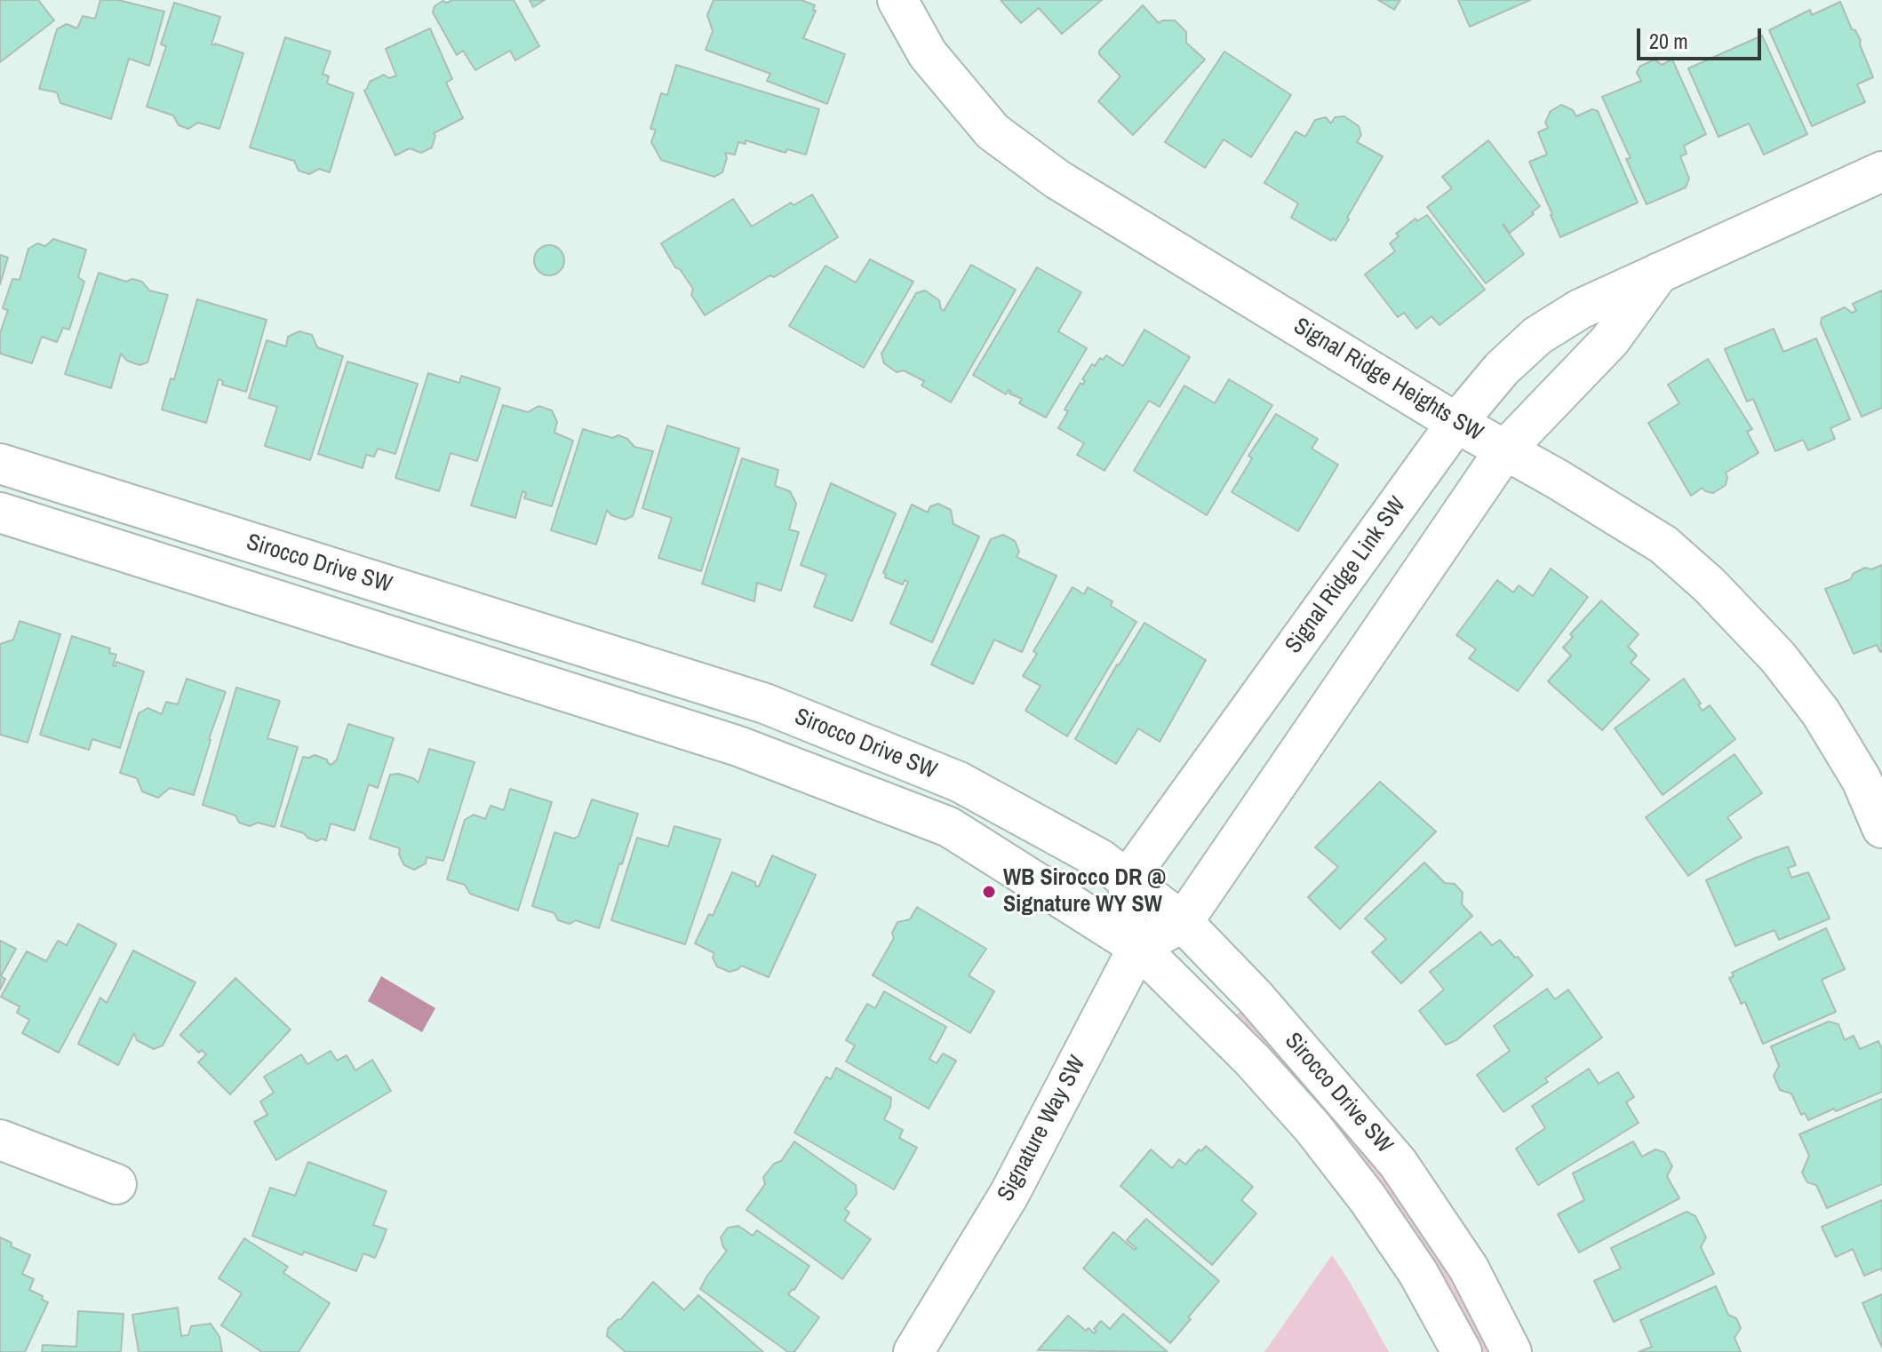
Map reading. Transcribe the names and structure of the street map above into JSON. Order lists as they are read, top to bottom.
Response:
{
  "streets": {
    "street": [
      "Signal Ridge Heights SW",
      "Sirocco Drive SW",
      "Signal Ridge Link SW",
      "Signature Way SW"
    ]
  },
  "crossings": [
    ["Signal Ridge Heights SW", "Signal Ridge Link SW"],
    ["Sirocco Drive SW", "Signal Ridge Link SW"],
    ["Sirocco Drive SW", "Signature Way SW"]
  ],
  "places": ["WB Sirocco DR @ Signature WY SW"],
  "scale_bar": "20 m"
}
